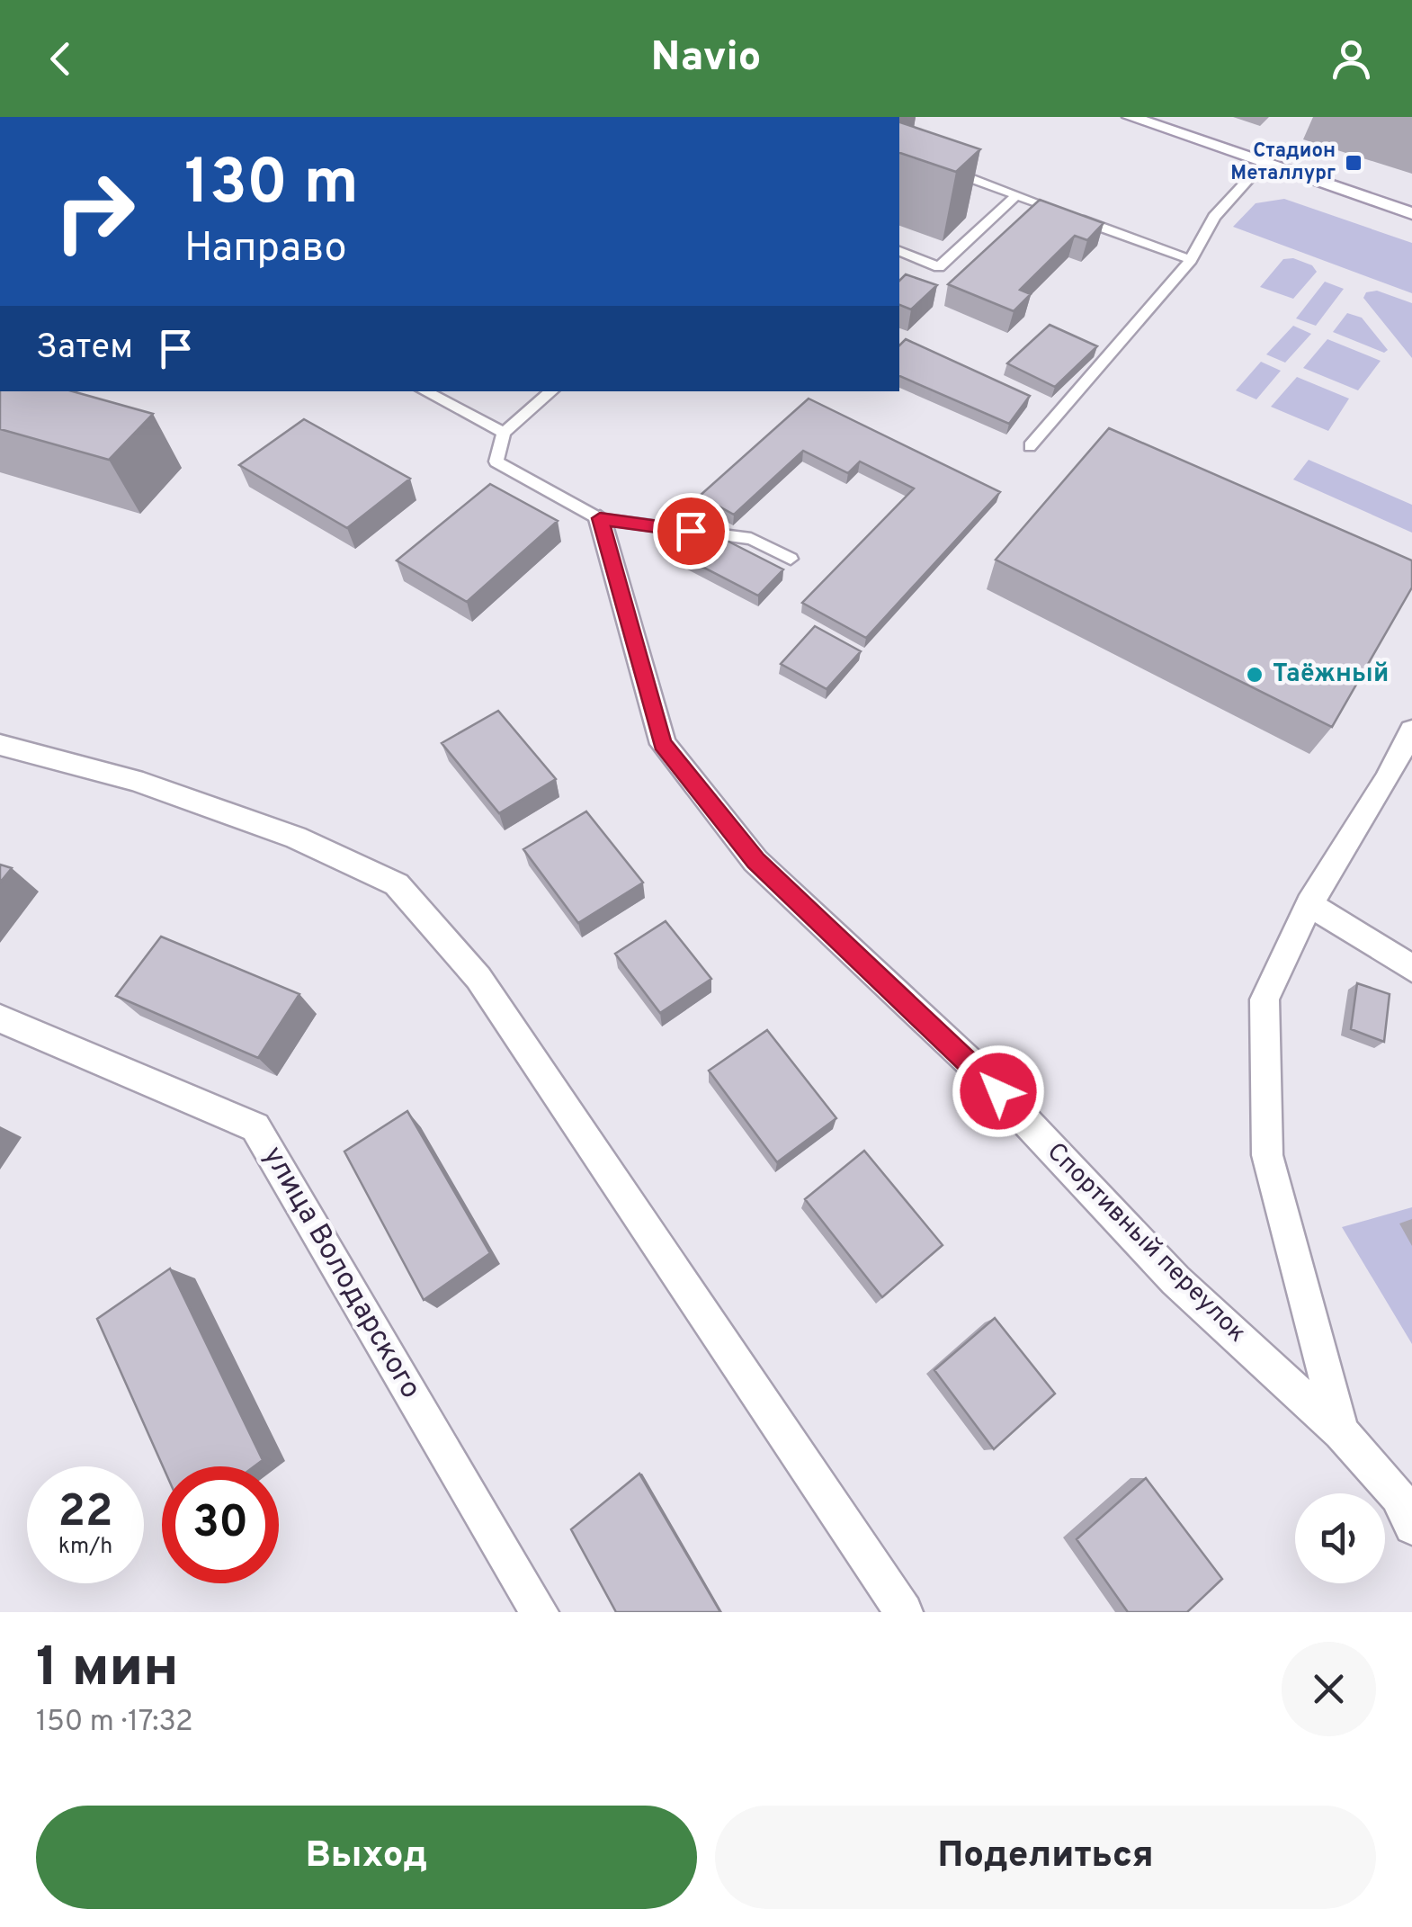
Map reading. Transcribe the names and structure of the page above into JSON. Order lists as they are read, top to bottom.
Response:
{
  "streets": {
    "street": ["Спортивный переулок", "улица Володарского"]
  },
  "places": {
    "transit": ["Стадион Металлург"],
    "other": ["Таёжный"]
  },
  "page": {
    "header": "Navio",
    "turn": ["130 m", "Направо"],
    "then": "Затем",
    "speed": "22 km/h",
    "limit": "30",
    "heading": ["1 мин", "150 m · 17:32"],
    "buttons": ["Выход", "Поделиться"]
  }
}
